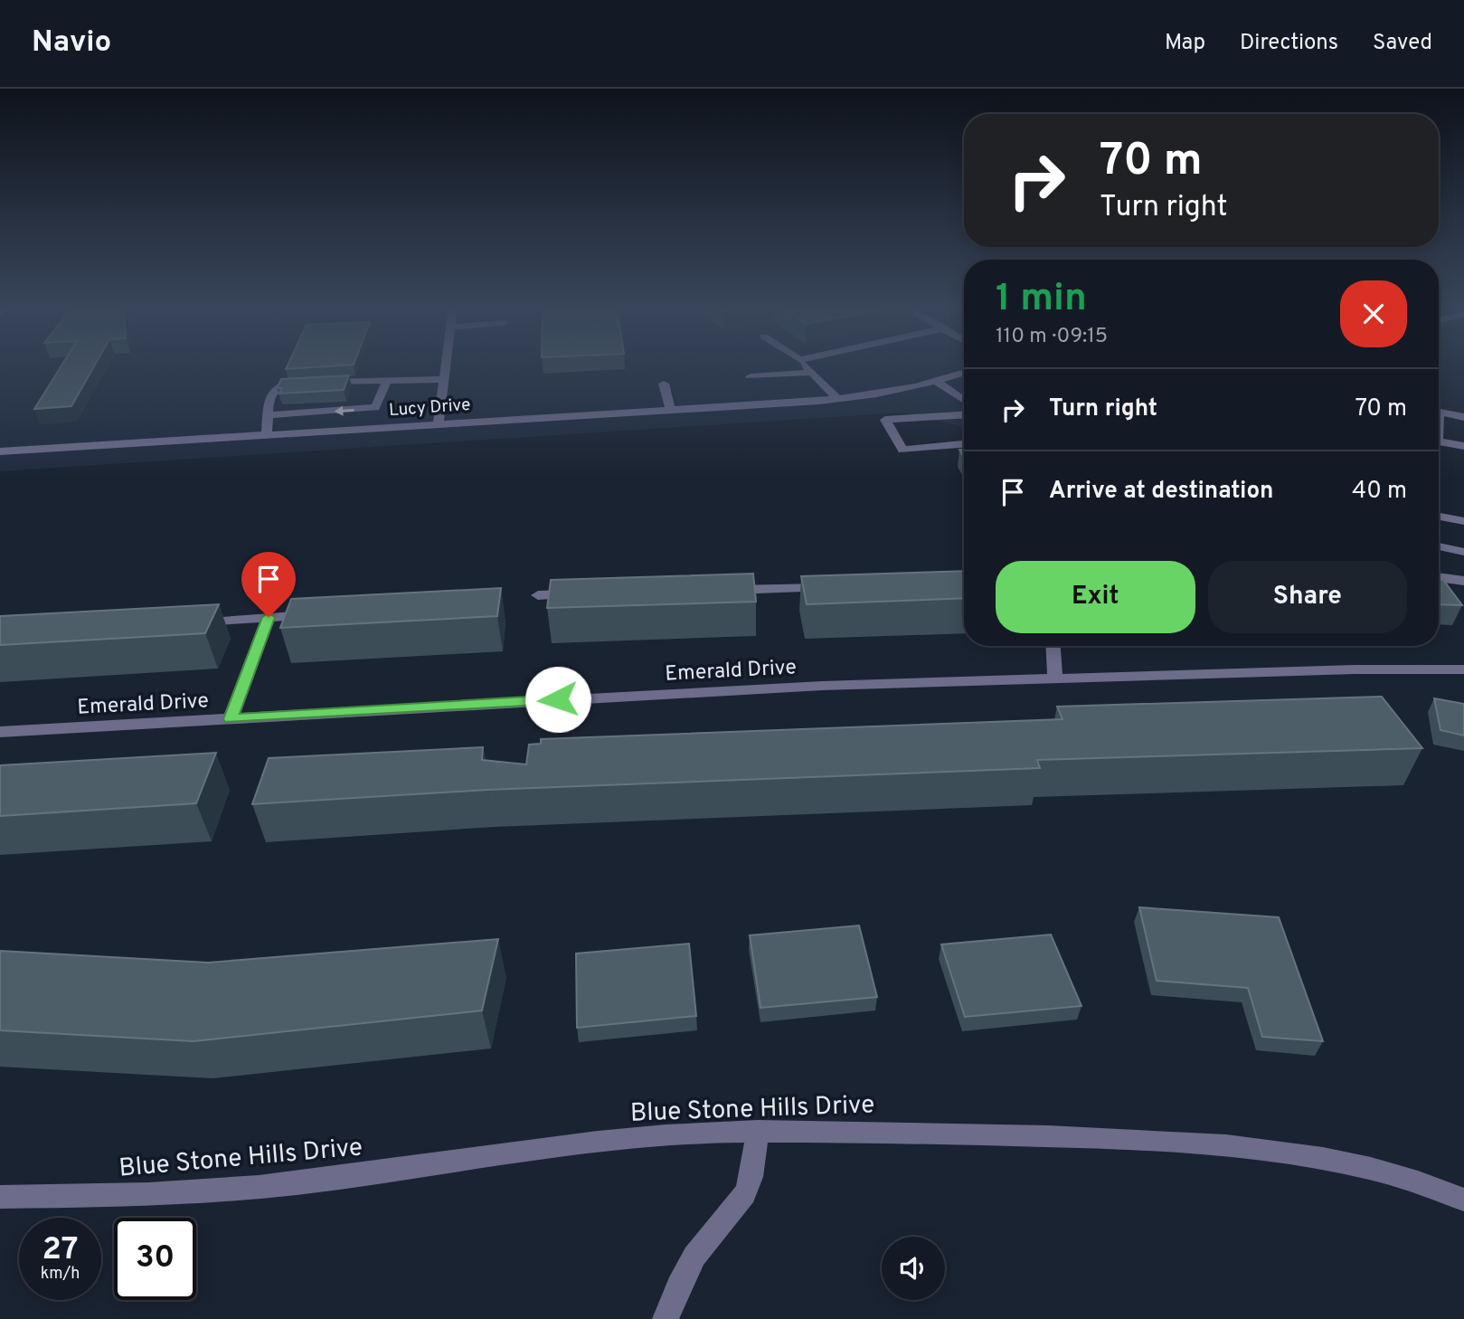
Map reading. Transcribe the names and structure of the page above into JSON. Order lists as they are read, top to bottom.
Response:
{
  "streets": {
    "street": ["Lucy Drive", "Emerald Drive", "Blue Stone Hills Drive"]
  },
  "page": {
    "header": "Navio",
    "nav": ["Map", "Directions", "Saved"],
    "turn": ["70 m", "Turn right"],
    "heading": ["1 min", "110 m · 09:15"],
    "list": [
      {
        "name": "Turn right",
        "value": "70 m"
      },
      {
        "name": "Arrive at destination",
        "value": "40 m"
      }
    ],
    "buttons": ["Exit", "Share"],
    "speed": "27 km/h",
    "limit": "30"
  }
}
